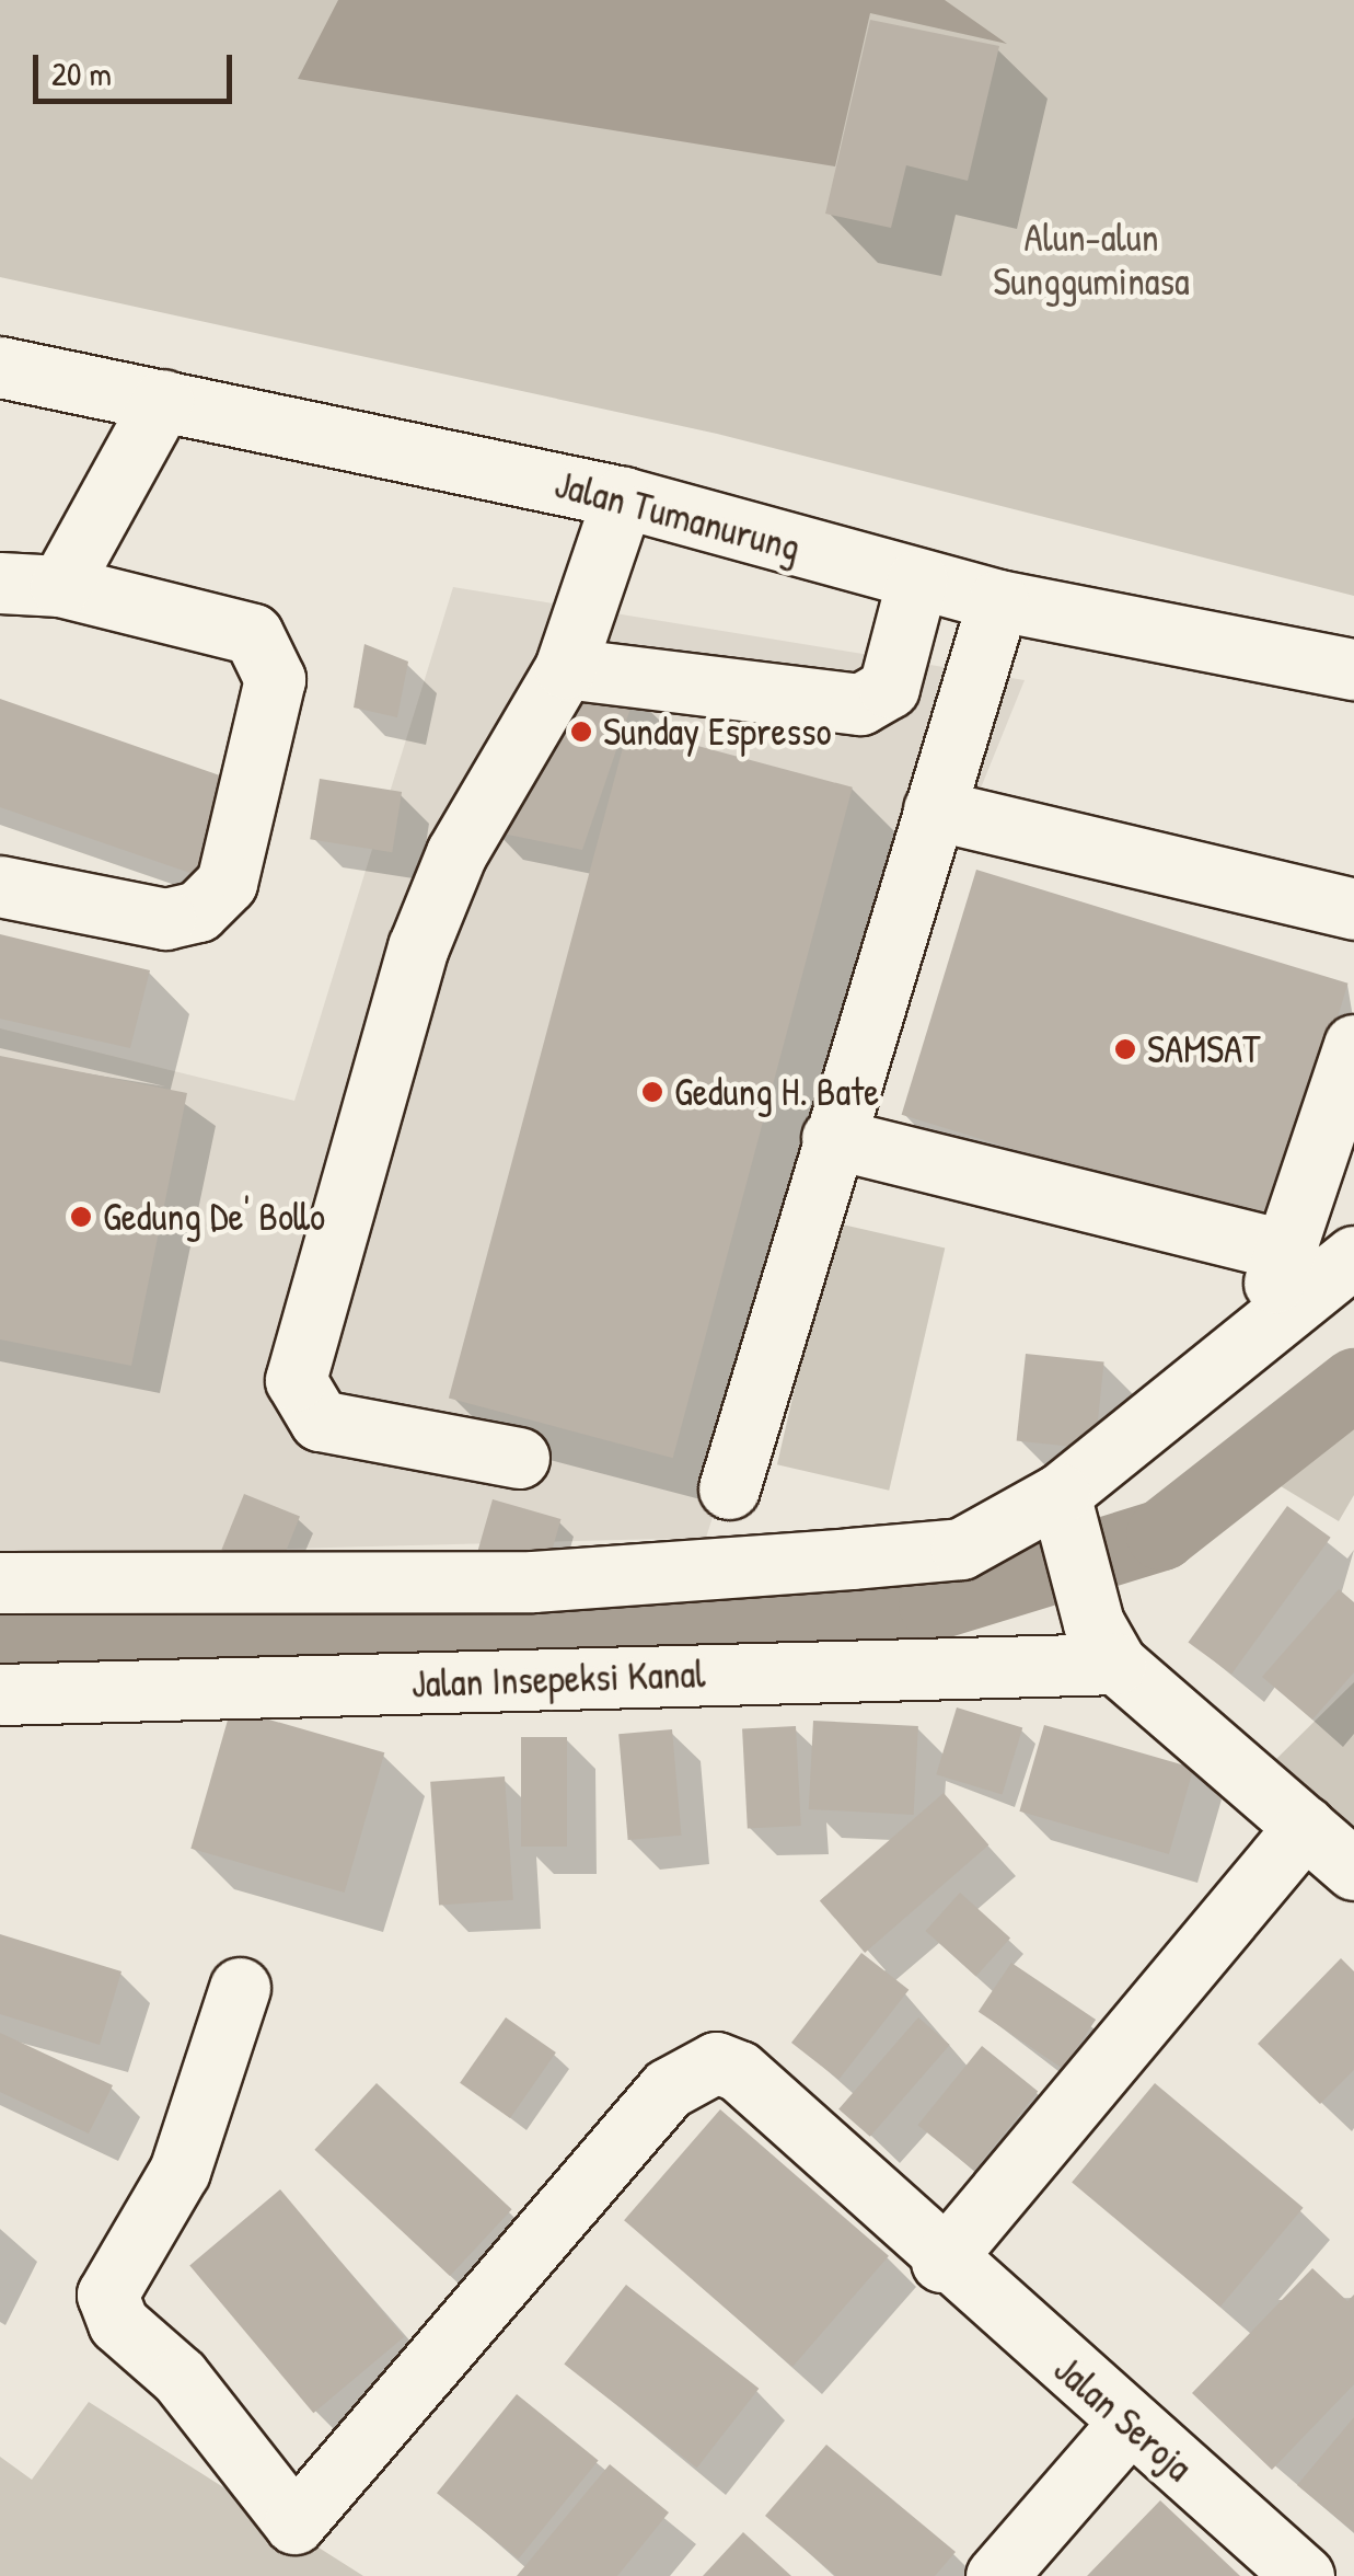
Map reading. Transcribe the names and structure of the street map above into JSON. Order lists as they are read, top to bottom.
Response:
{
  "streets": {
    "street": ["Jalan Tumanurung", "Jalan Insepeksi Kanal", "Jalan Seroja"]
  },
  "parks": ["Alun-alun Sungguminasa"],
  "places": [
    "Sunday Espresso",
    "SAMSAT",
    "Gedung H. Bate",
    "Gedung De' Bollo"
  ],
  "scale_bar": "20 m"
}
